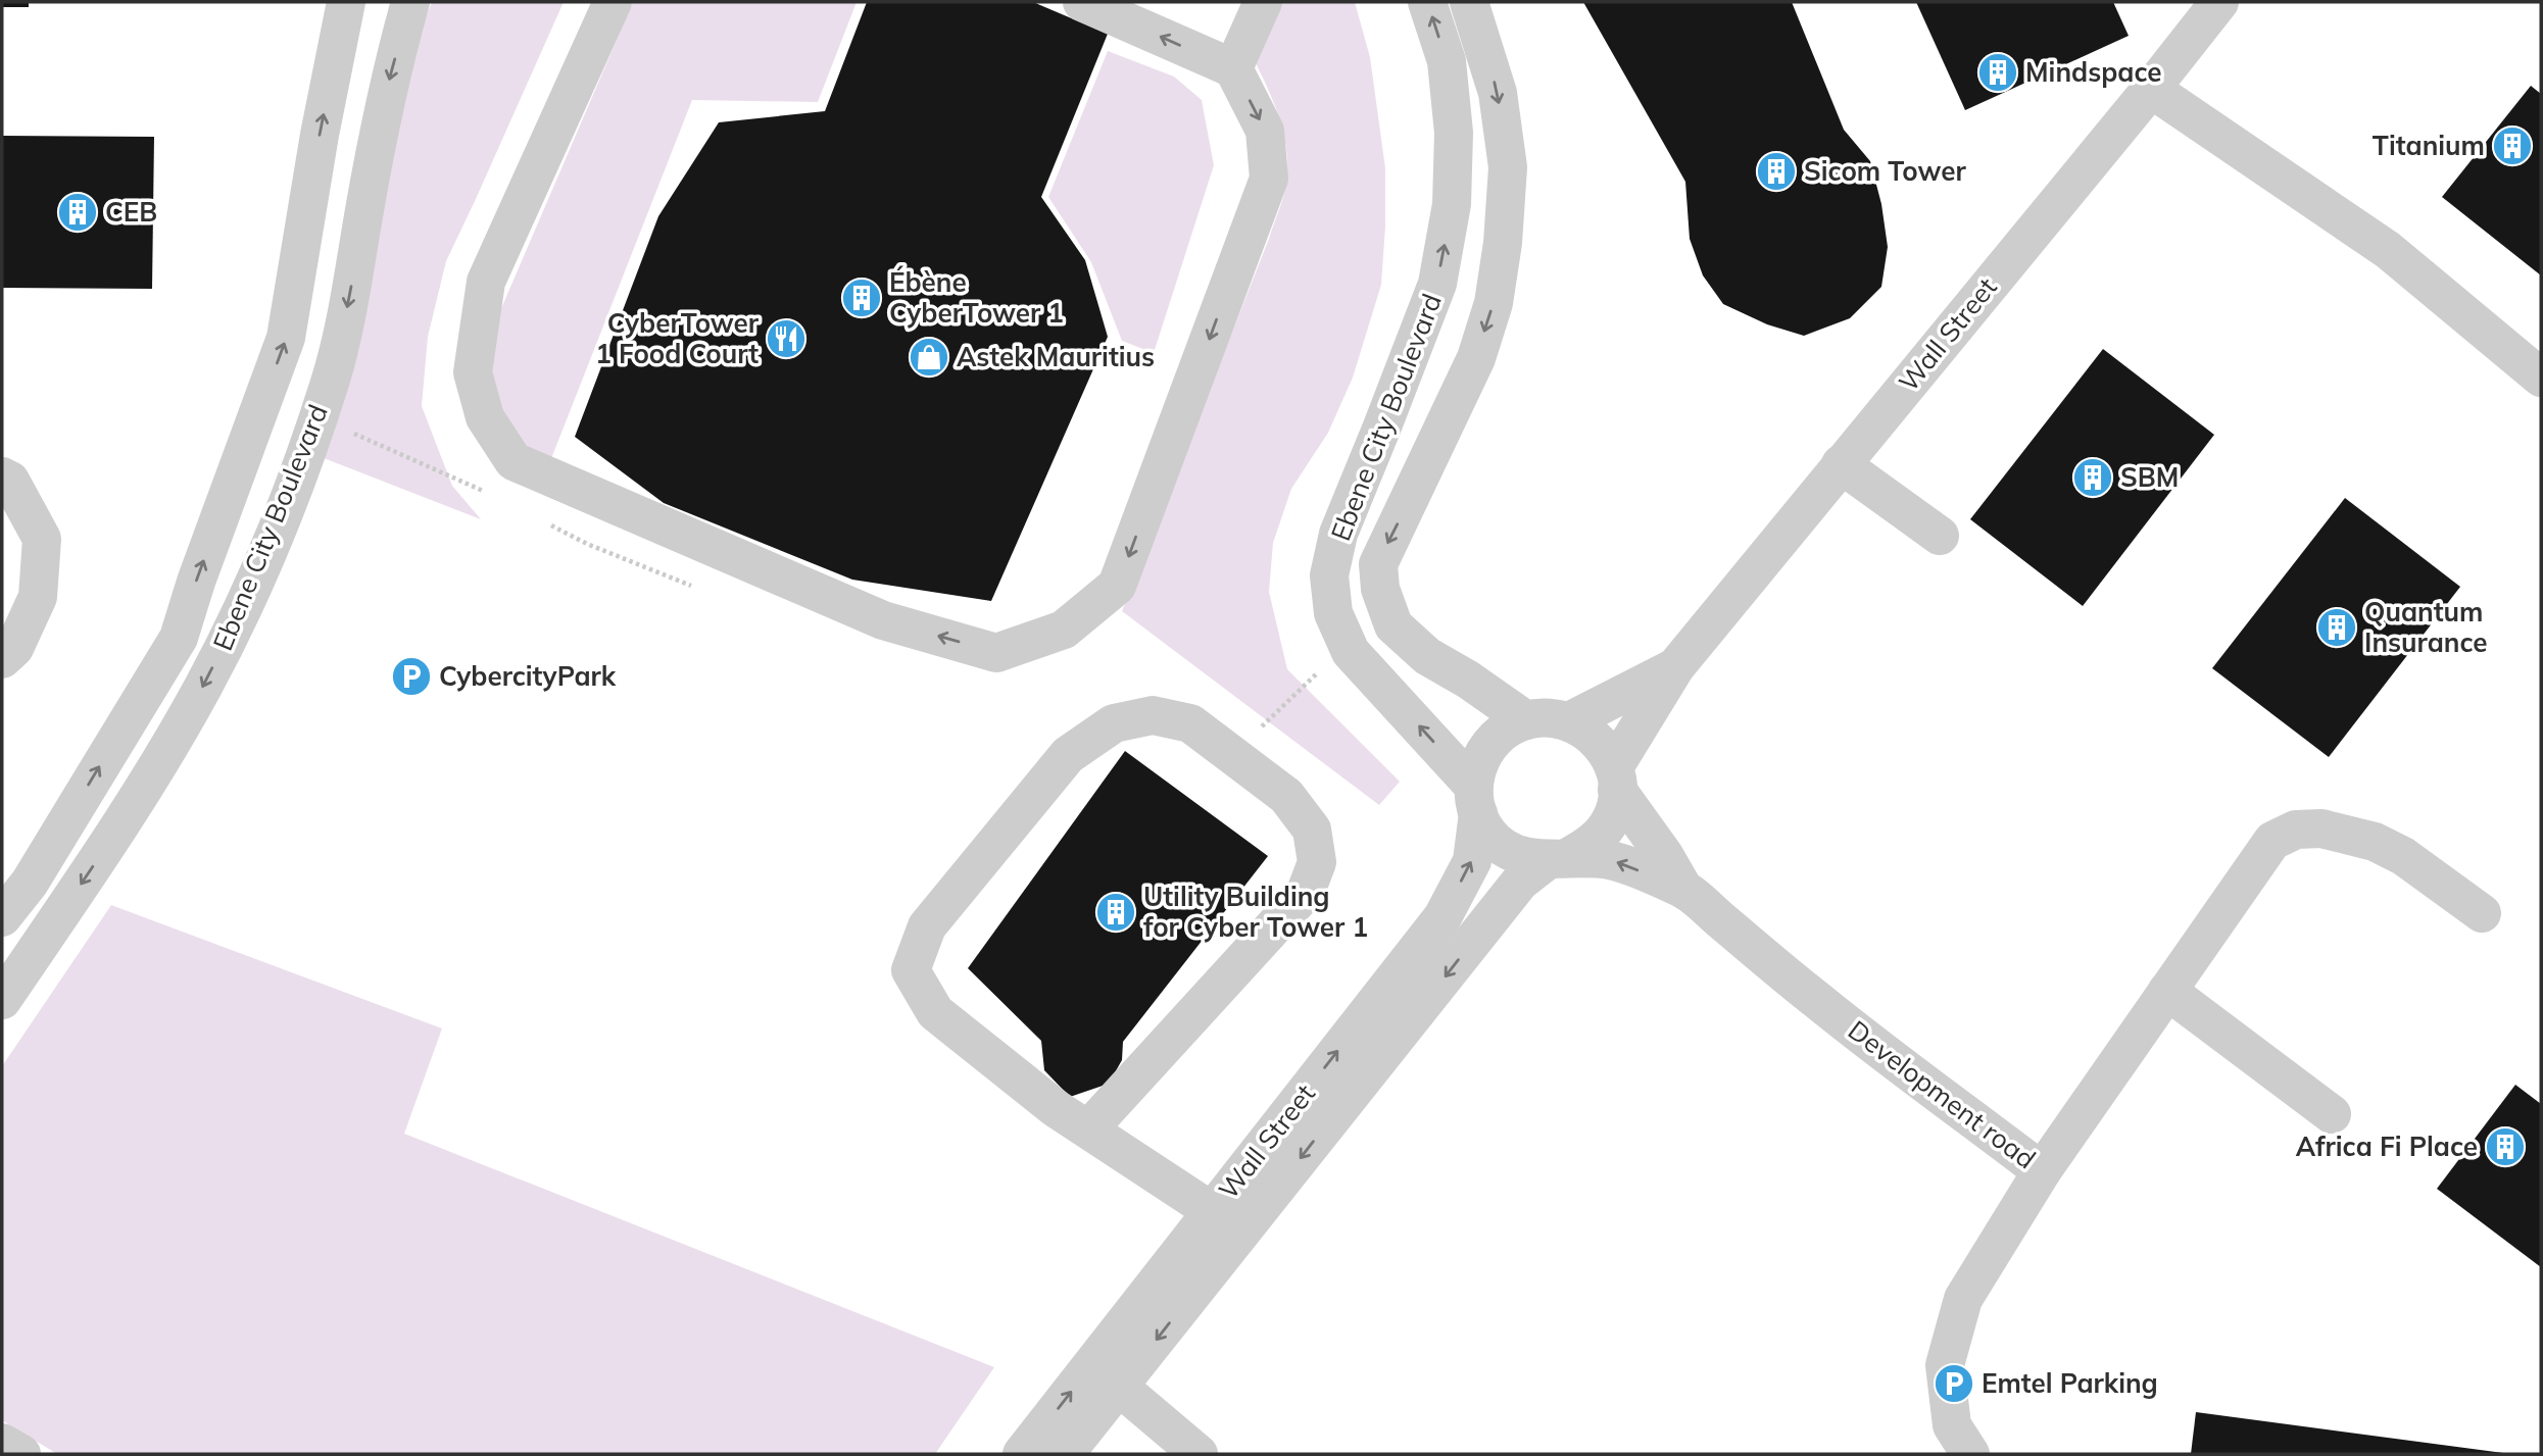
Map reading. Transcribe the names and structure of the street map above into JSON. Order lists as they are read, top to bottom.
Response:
{
  "streets": {
    "street": ["Wall Street", "Ebene City Boulevard", "Development road"]
  },
  "crossings": [
    ["Wall Street", "Ebene City Boulevard"]
  ],
  "places": {
    "building": [
      "Mindspace",
      "Titanium",
      "Sicom Tower",
      "CEB",
      "Ébène CyberTower 1",
      "SBM",
      "Quantum Insurance",
      "Utility Building for Cyber Tower 1",
      "Africa Fi Place"
    ],
    "restaurant": ["CyberTower 1 Food Court"],
    "shop": ["Astek Mauritius"],
    "parking": ["CybercityPark", "Emtel Parking"]
  }
}
